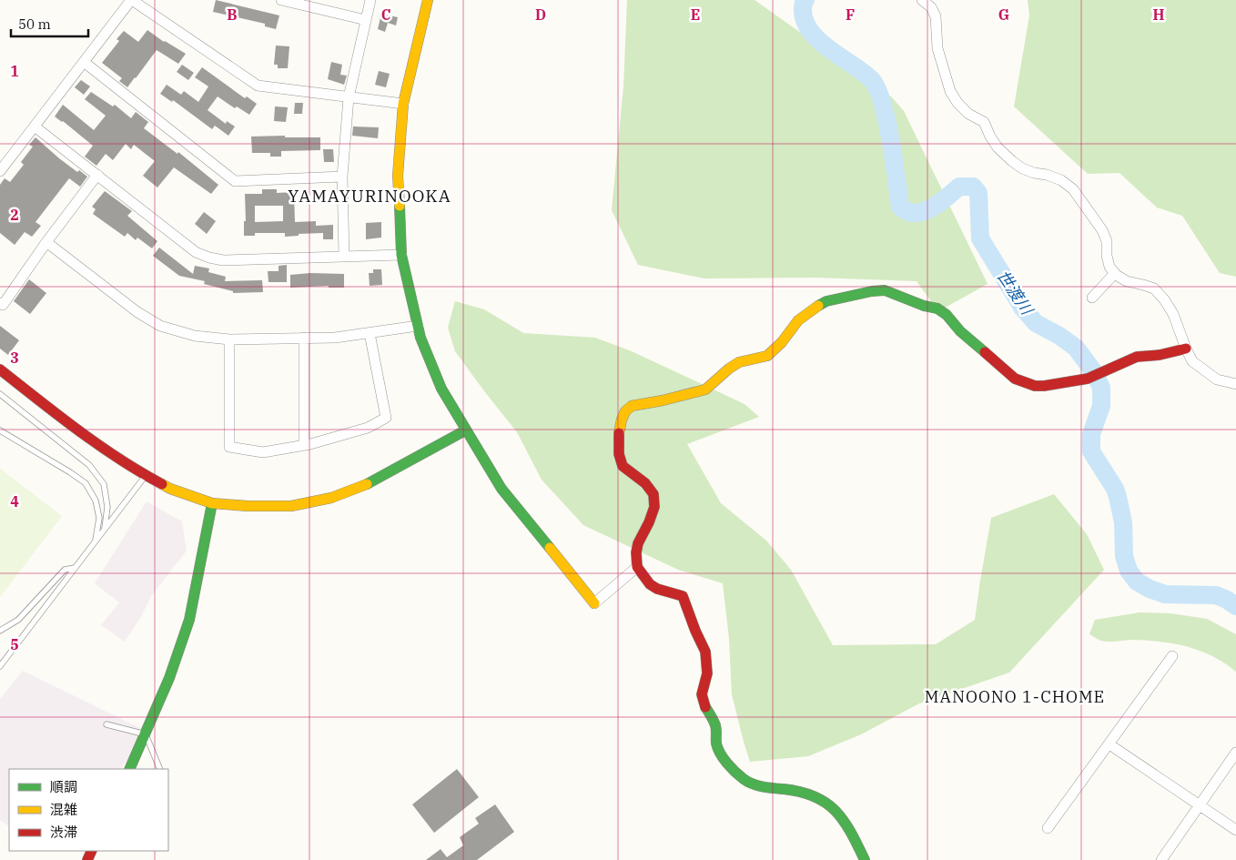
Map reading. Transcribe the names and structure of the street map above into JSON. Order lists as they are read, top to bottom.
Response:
{
  "districts": ["YAMAYURINOOKA", "MANOONO 1-CHOME"],
  "water": ["世渡川"],
  "legend": ["順調", "混雑", "渋滞"],
  "scale_bar": "50 m",
  "grid": {
    "columns": [
      "B",
      "C",
      "D",
      "E",
      "F",
      "G",
      "H"
    ],
    "rows": [
      "1",
      "2",
      "3",
      "4",
      "5"
    ]
  }
}
